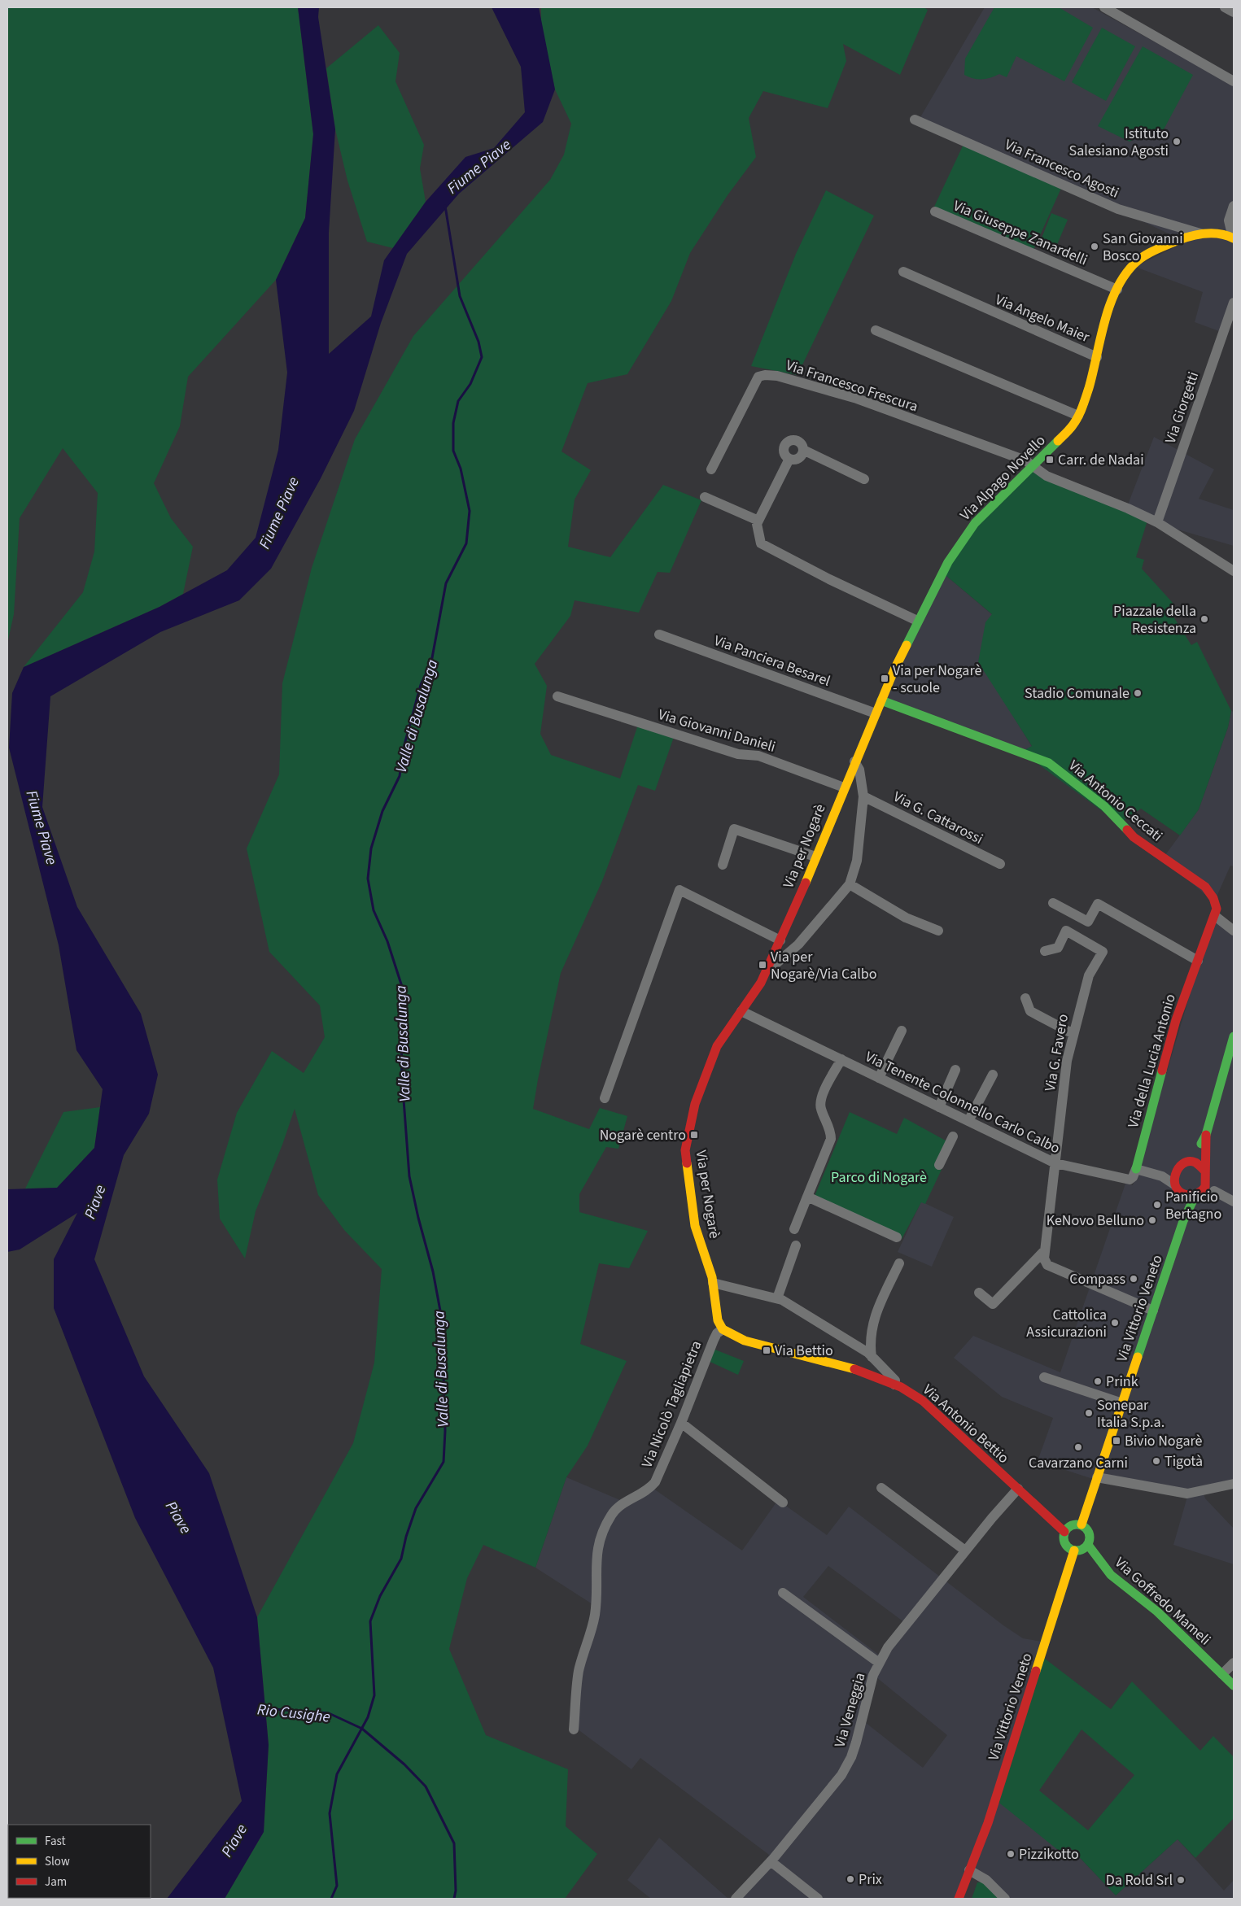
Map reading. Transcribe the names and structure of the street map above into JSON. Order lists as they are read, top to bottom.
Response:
{
  "streets": {
    "street": [
      "Via Francesco Agosti",
      "Via Giuseppe Zanardelli",
      "Via Angelo Maier",
      "Via Francesco Frescura",
      "Via Giorgetti",
      "Via Alpago Novello",
      "Via Panciera Besarel",
      "Via Giovanni Danieli",
      "Via Antonio Ceccati",
      "Via G. Cattarossi",
      "Via per Nogarè",
      "Via G. Favero",
      "Via della Lucia Antonio",
      "Via Tenente Colonnello Carlo Calbo",
      "Via Vittorio Veneto",
      "Via Nicolò Tagliapietra",
      "Via Antonio Bettio",
      "Via Goffredo Mameli",
      "Via Veneggia"
    ]
  },
  "crossings": [
    ["Via Francesco Agosti", "Via Alpago Novello"],
    ["Via Giuseppe Zanardelli", "Via Alpago Novello"],
    ["Via Angelo Maier", "Via Alpago Novello"],
    ["Via Francesco Frescura", "Via Giorgetti"],
    ["Via Francesco Frescura", "Via Alpago Novello"],
    ["Via Alpago Novello", "Via per Nogarè"],
    ["Via Panciera Besarel", "Via per Nogarè"],
    ["Via Giovanni Danieli", "Via per Nogarè"],
    ["Via Antonio Ceccati", "Via per Nogarè"],
    ["Via Antonio Ceccati", "Via della Lucia Antonio"],
    ["Via per Nogarè", "Via Tenente Colonnello Carlo Calbo"],
    ["Via per Nogarè", "Via Nicolò Tagliapietra"],
    ["Via per Nogarè", "Via Antonio Bettio"],
    ["Via G. Favero", "Via Tenente Colonnello Carlo Calbo"],
    ["Via della Lucia Antonio", "Via Tenente Colonnello Carlo Calbo"],
    ["Via Vittorio Veneto", "Via Antonio Bettio"],
    ["Via Vittorio Veneto", "Via Goffredo Mameli"],
    ["Via Nicolò Tagliapietra", "Via Antonio Bettio"],
    ["Via Antonio Bettio", "Via Goffredo Mameli"],
    ["Via Antonio Bettio", "Via Veneggia"]
  ],
  "water": [
    "Fiume Piave",
    "Valle di Busalunga",
    "Piave",
    "Rio Cusighe"
  ],
  "parks": ["Parco di Nogarè"],
  "places": {
    "other": [
      "Istituto Salesiano Agosti",
      "San Giovanni Bosco",
      "Piazzale della Resistenza",
      "Stadio Comunale",
      "Panificio Bertagno",
      "KeNovo Belluno",
      "Compass",
      "Cattolica Assicurazioni",
      "Prink",
      "Sonepar Italia S.p.a.",
      "Cavarzano Carni",
      "Tigotà",
      "Pizzikotto",
      "Prix",
      "Da Rold Srl"
    ],
    "transit": [
      "Carr. de Nadai",
      "Via per Nogarè - scuole",
      "Via per Nogarè/Via Calbo",
      "Nogarè centro",
      "Via Bettio",
      "Bivio Nogarè"
    ]
  },
  "legend": ["Fast", "Slow", "Jam"]
}
